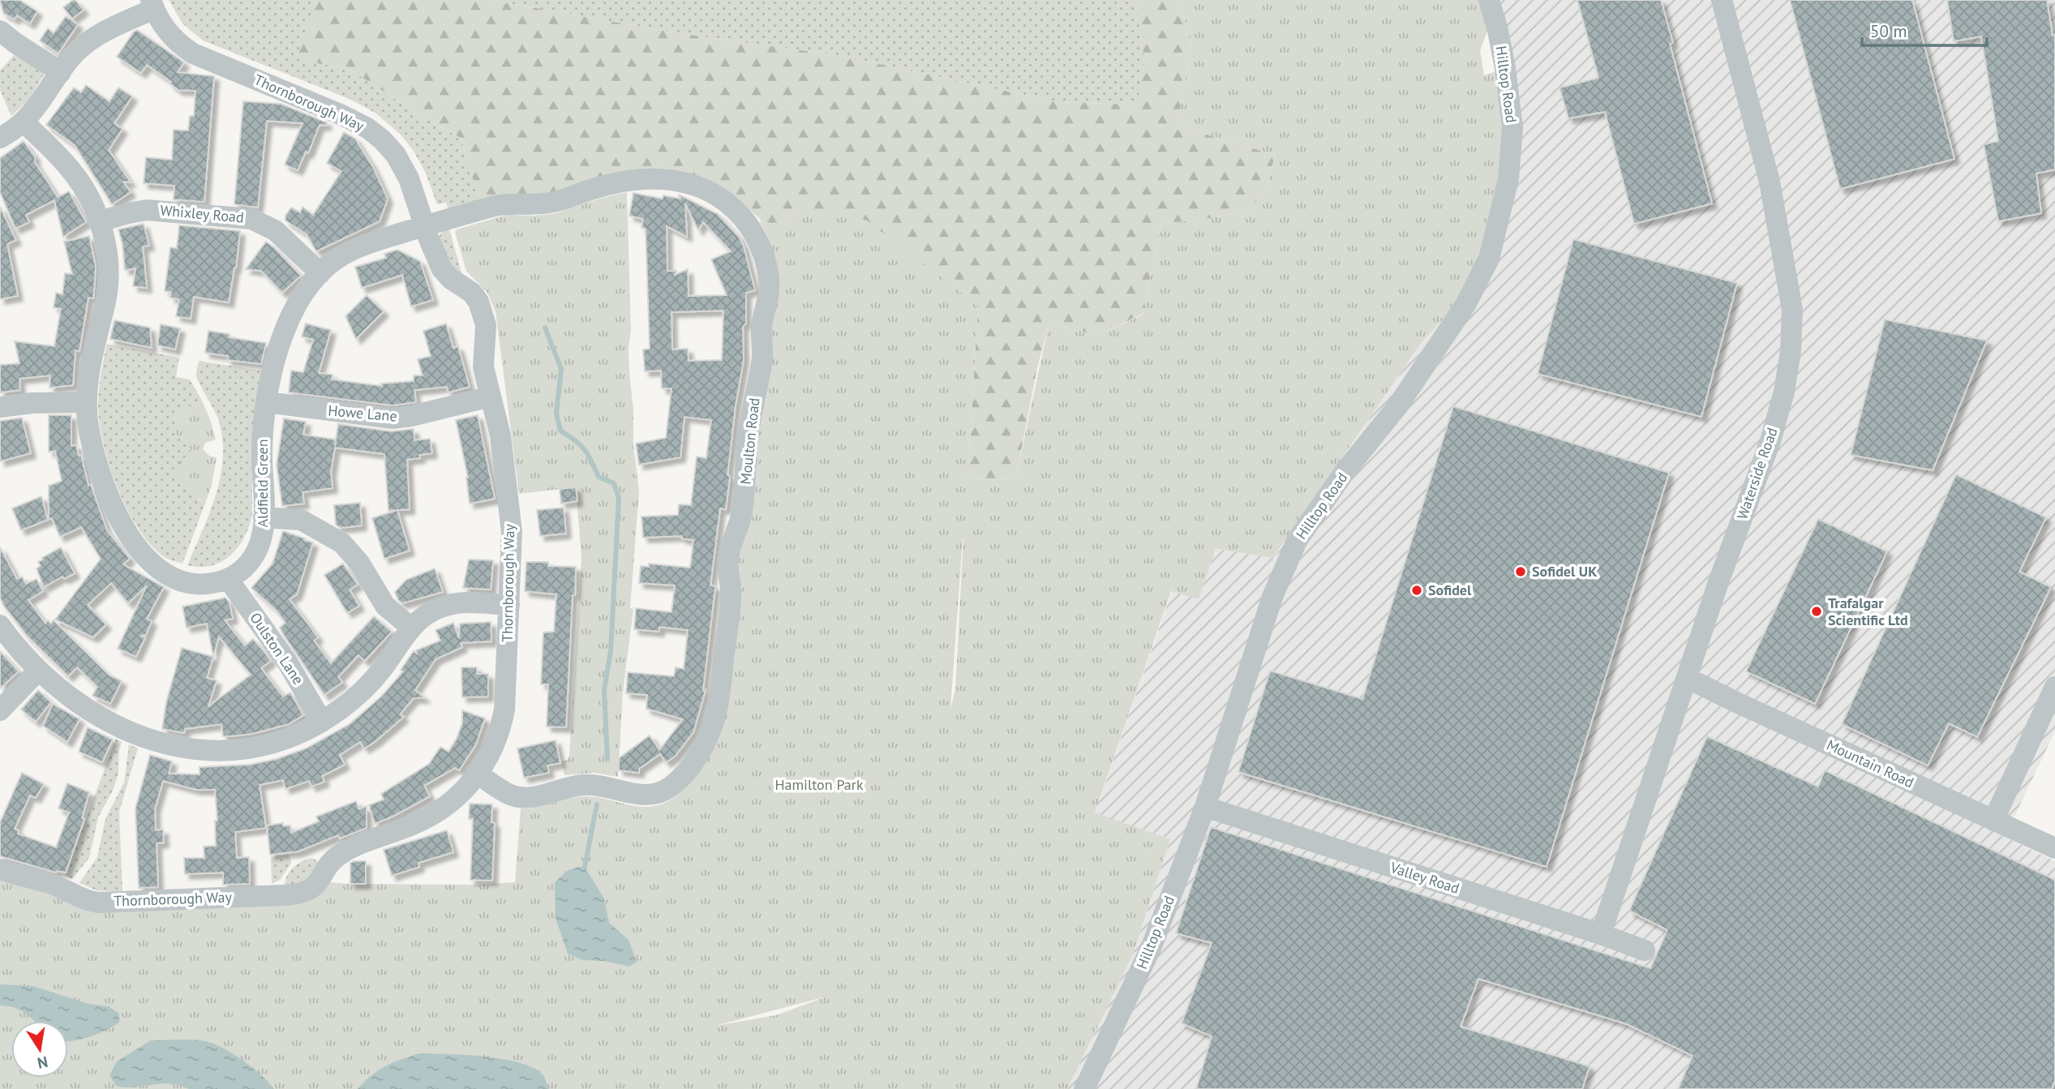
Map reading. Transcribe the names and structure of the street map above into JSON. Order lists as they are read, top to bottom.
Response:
{
  "streets": {
    "street": [
      "Hilltop Road",
      "Thornborough Way",
      "Whixley Road",
      "Howe Lane",
      "Moulton Road",
      "Waterside Road",
      "Aldfield Green",
      "Oulston Lane",
      "Mountain Road",
      "Valley Road"
    ]
  },
  "crossings": [
    ["Hilltop Road", "Valley Road"],
    ["Thornborough Way", "Howe Lane"],
    ["Thornborough Way", "Moulton Road"],
    ["Thornborough Way", "Aldfield Green"],
    ["Whixley Road", "Aldfield Green"],
    ["Howe Lane", "Aldfield Green"],
    ["Moulton Road", "Aldfield Green"],
    ["Waterside Road", "Mountain Road"],
    ["Waterside Road", "Valley Road"],
    ["Aldfield Green", "Oulston Lane"]
  ],
  "parks": ["Hamilton Park"],
  "places": ["Sofidel UK", "Sofidel", "Trafalgar Scientific Ltd"],
  "scale_bar": "50 m",
  "north": "bottom"
}
